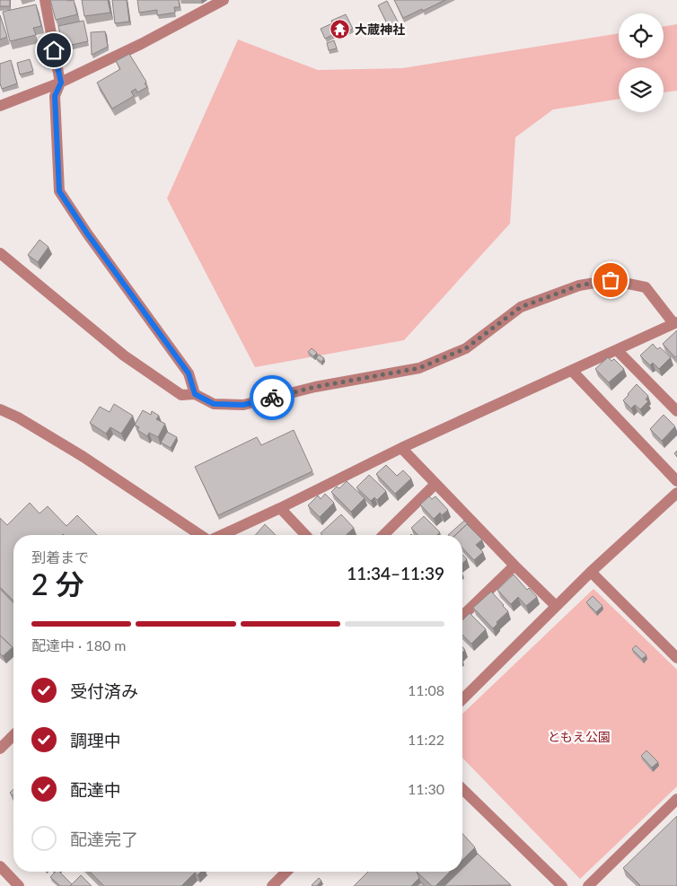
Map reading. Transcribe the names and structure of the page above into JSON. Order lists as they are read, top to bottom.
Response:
{
  "parks": ["ともえ公園"],
  "places": {
    "temple": ["大蔵神社"]
  },
  "page": {
    "heading": ["2 分", "到着まで", "11:34–11:39"],
    "bar": "配達中 · 180 m",
    "list": [
      ["受付済み", "11:08"],
      ["調理中", "11:22"],
      ["配達中", "11:30"],
      "配達完了"
    ]
  }
}
